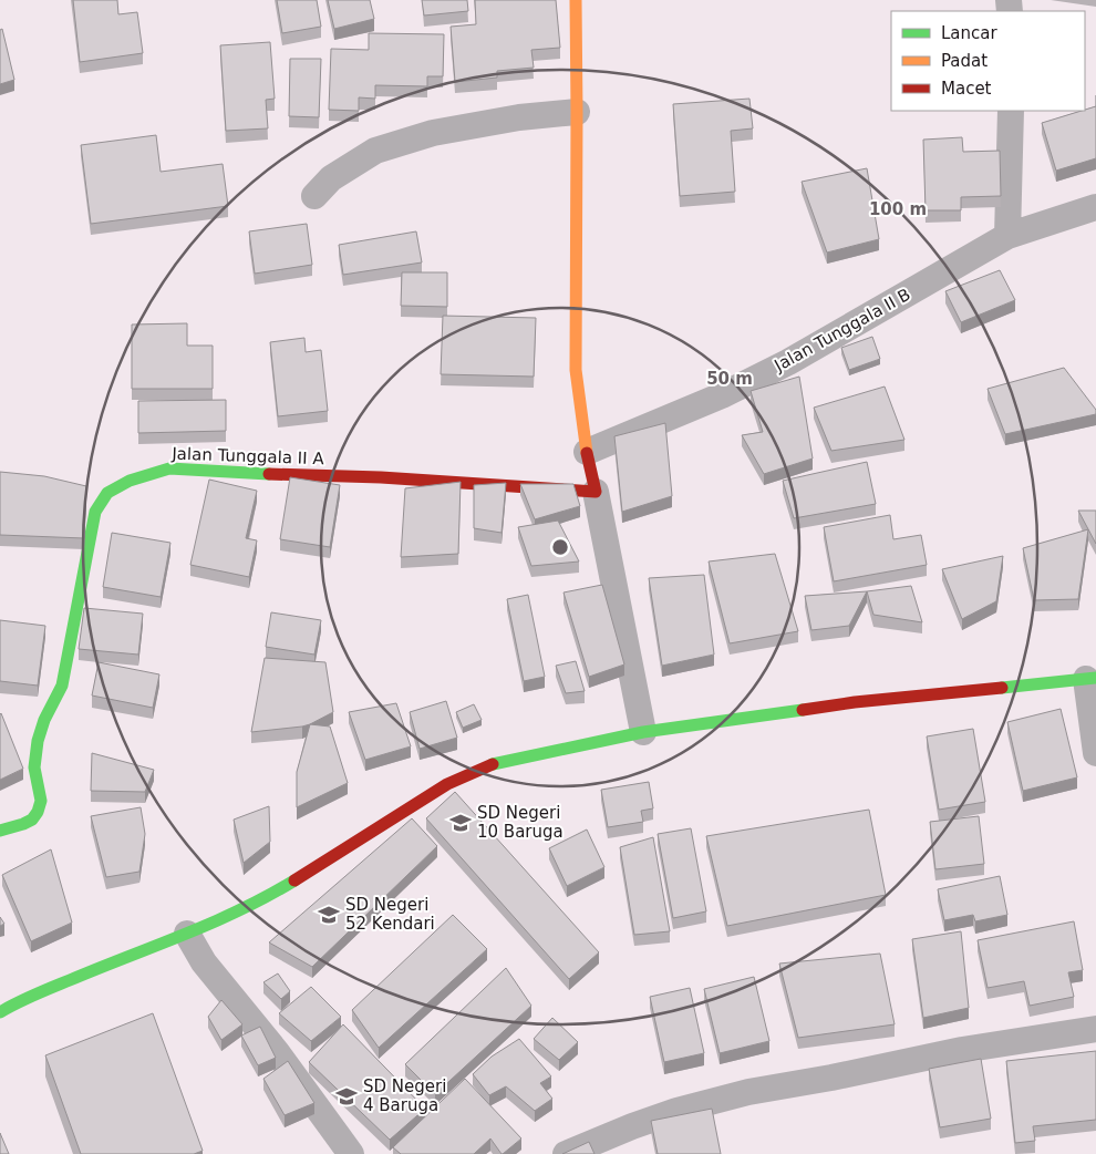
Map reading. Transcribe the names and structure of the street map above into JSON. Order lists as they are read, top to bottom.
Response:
{
  "streets": {
    "street": ["Jalan Tunggala II B", "Jalan Tunggala II A"]
  },
  "places": {
    "school or university": ["SD Negeri 10 Baruga", "SD Negeri 52 Kendari", "SD Negeri 4 Baruga"]
  },
  "legend": ["Lancar", "Padat", "Macet"],
  "rings": ["100 m", "50 m"]
}
